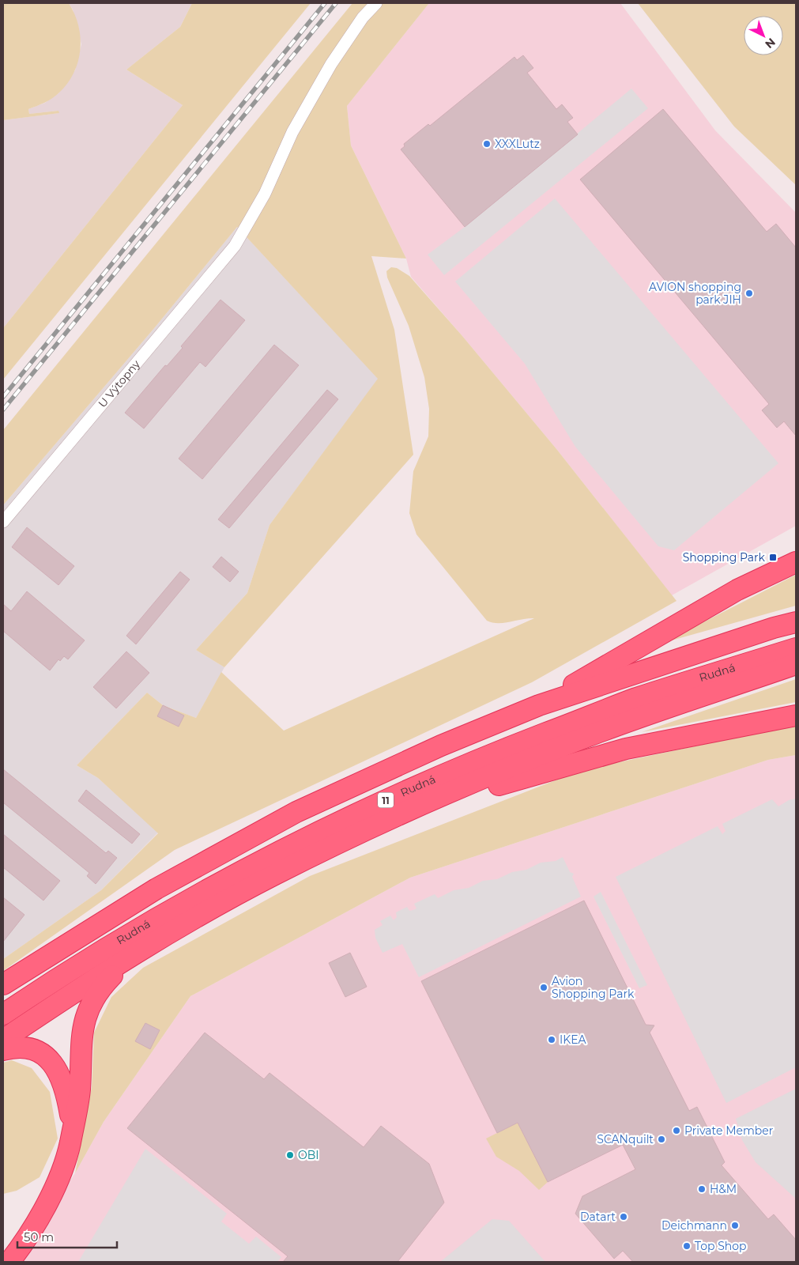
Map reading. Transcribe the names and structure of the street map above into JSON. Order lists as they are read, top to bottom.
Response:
{
  "streets": {
    "highway": ["Rudná", "11"],
    "street": ["U Výtopny"]
  },
  "places": {
    "other": [
      "XXXLutz",
      "AVION shopping park JIH",
      "Avion Shopping Park",
      "IKEA",
      "Private Member",
      "SCANquilt",
      "OBI",
      "H&M",
      "Datart",
      "Deichmann",
      "Top Shop"
    ],
    "transit": ["Shopping Park"]
  },
  "scale_bar": "50 m",
  "north": "bottom right"
}
